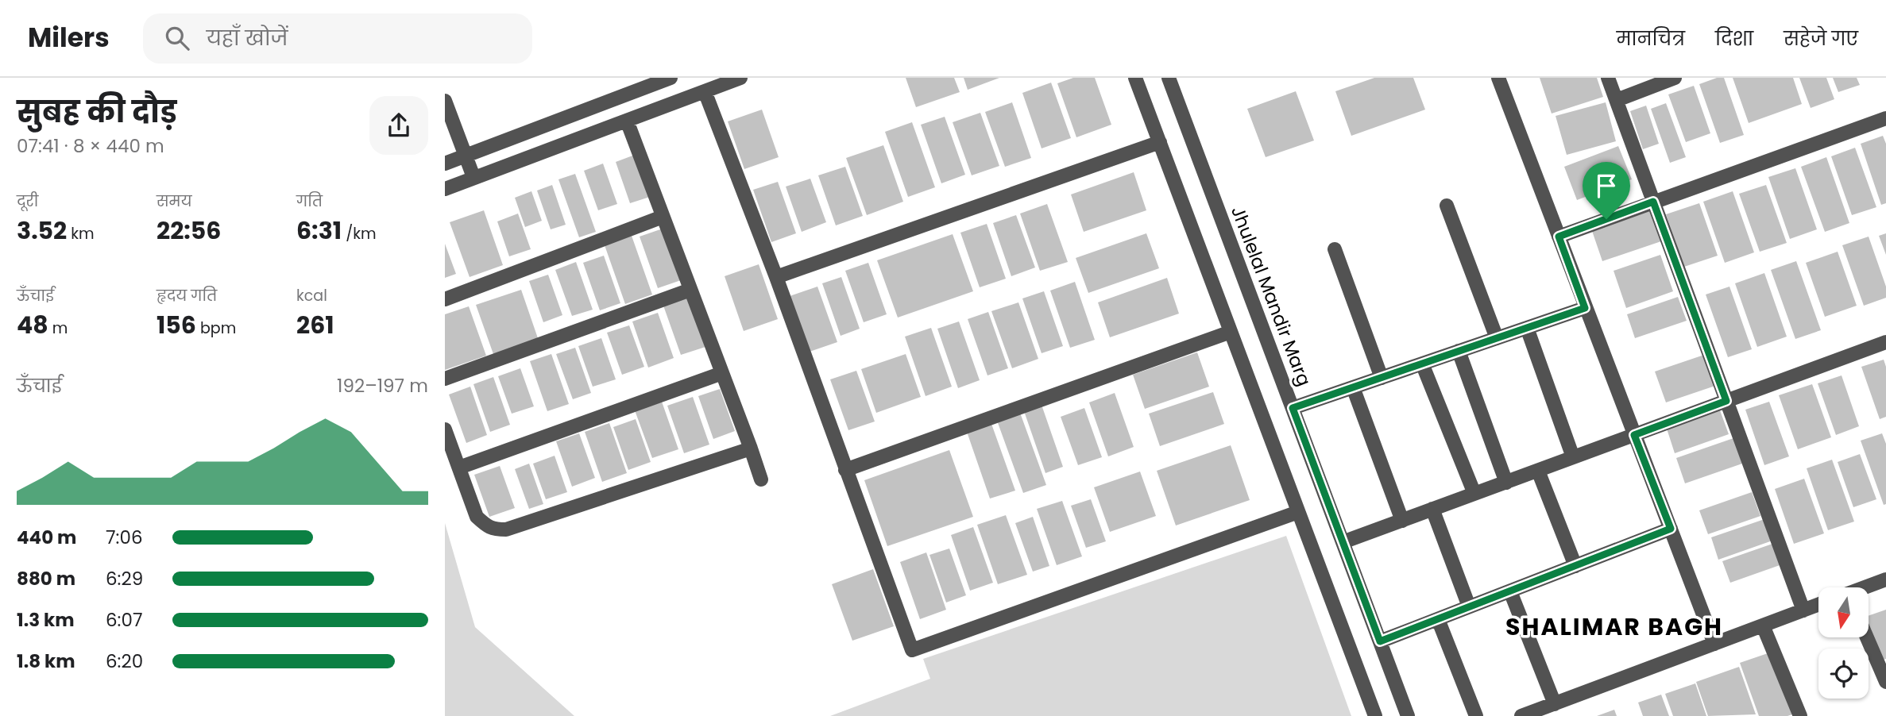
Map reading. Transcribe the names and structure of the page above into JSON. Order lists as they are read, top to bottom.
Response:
{
  "streets": {
    "street": ["Jhulelal Mandir Marg"]
  },
  "districts": ["SHALIMAR BAGH"],
  "north": "bottom",
  "page": {
    "header": "Milers",
    "search": "यहाँ खोजें",
    "nav": ["मानचित्र", "दिशा", "सहेजे गए"],
    "heading": ["सुबह की दौड़", "07:41 · 8 × 440 m"],
    "stats": [
      ["दूरी", "3.52 km"],
      ["समय", "22:56"],
      ["गति", "6:31 /km"],
      ["ऊँचाई", "48 m"],
      ["हृदय गति", "156 bpm"],
      ["kcal", "261"]
    ],
    "chart": ["ऊँचाई", "192–197 m"],
    "list": [
      {
        "name": "440 m",
        "note": "7:06"
      },
      {
        "name": "880 m",
        "note": "6:29"
      },
      {
        "name": "1.3 km",
        "note": "6:07"
      },
      {
        "name": "1.8 km",
        "note": "6:20"
      }
    ]
  }
}
